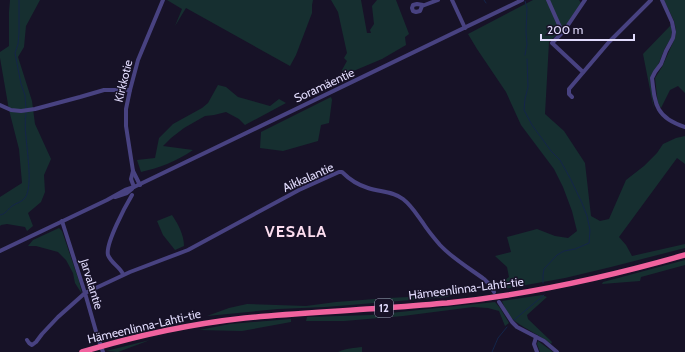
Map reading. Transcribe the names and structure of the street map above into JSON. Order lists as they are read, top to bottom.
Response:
{
  "streets": {
    "highway": ["Hämeenlinna-Lahti-tie", "12"],
    "street": [
      "Kirkkotie",
      "Soramäentie",
      "Aikkalantie",
      "Jarvalantie"
    ]
  },
  "crossings": [
    ["Kirkkotie", "Soramäentie"],
    ["Soramäentie", "Jarvalantie"],
    ["Aikkalantie", "Jarvalantie"]
  ],
  "districts": ["VESALA"],
  "scale_bar": "200 m"
}
